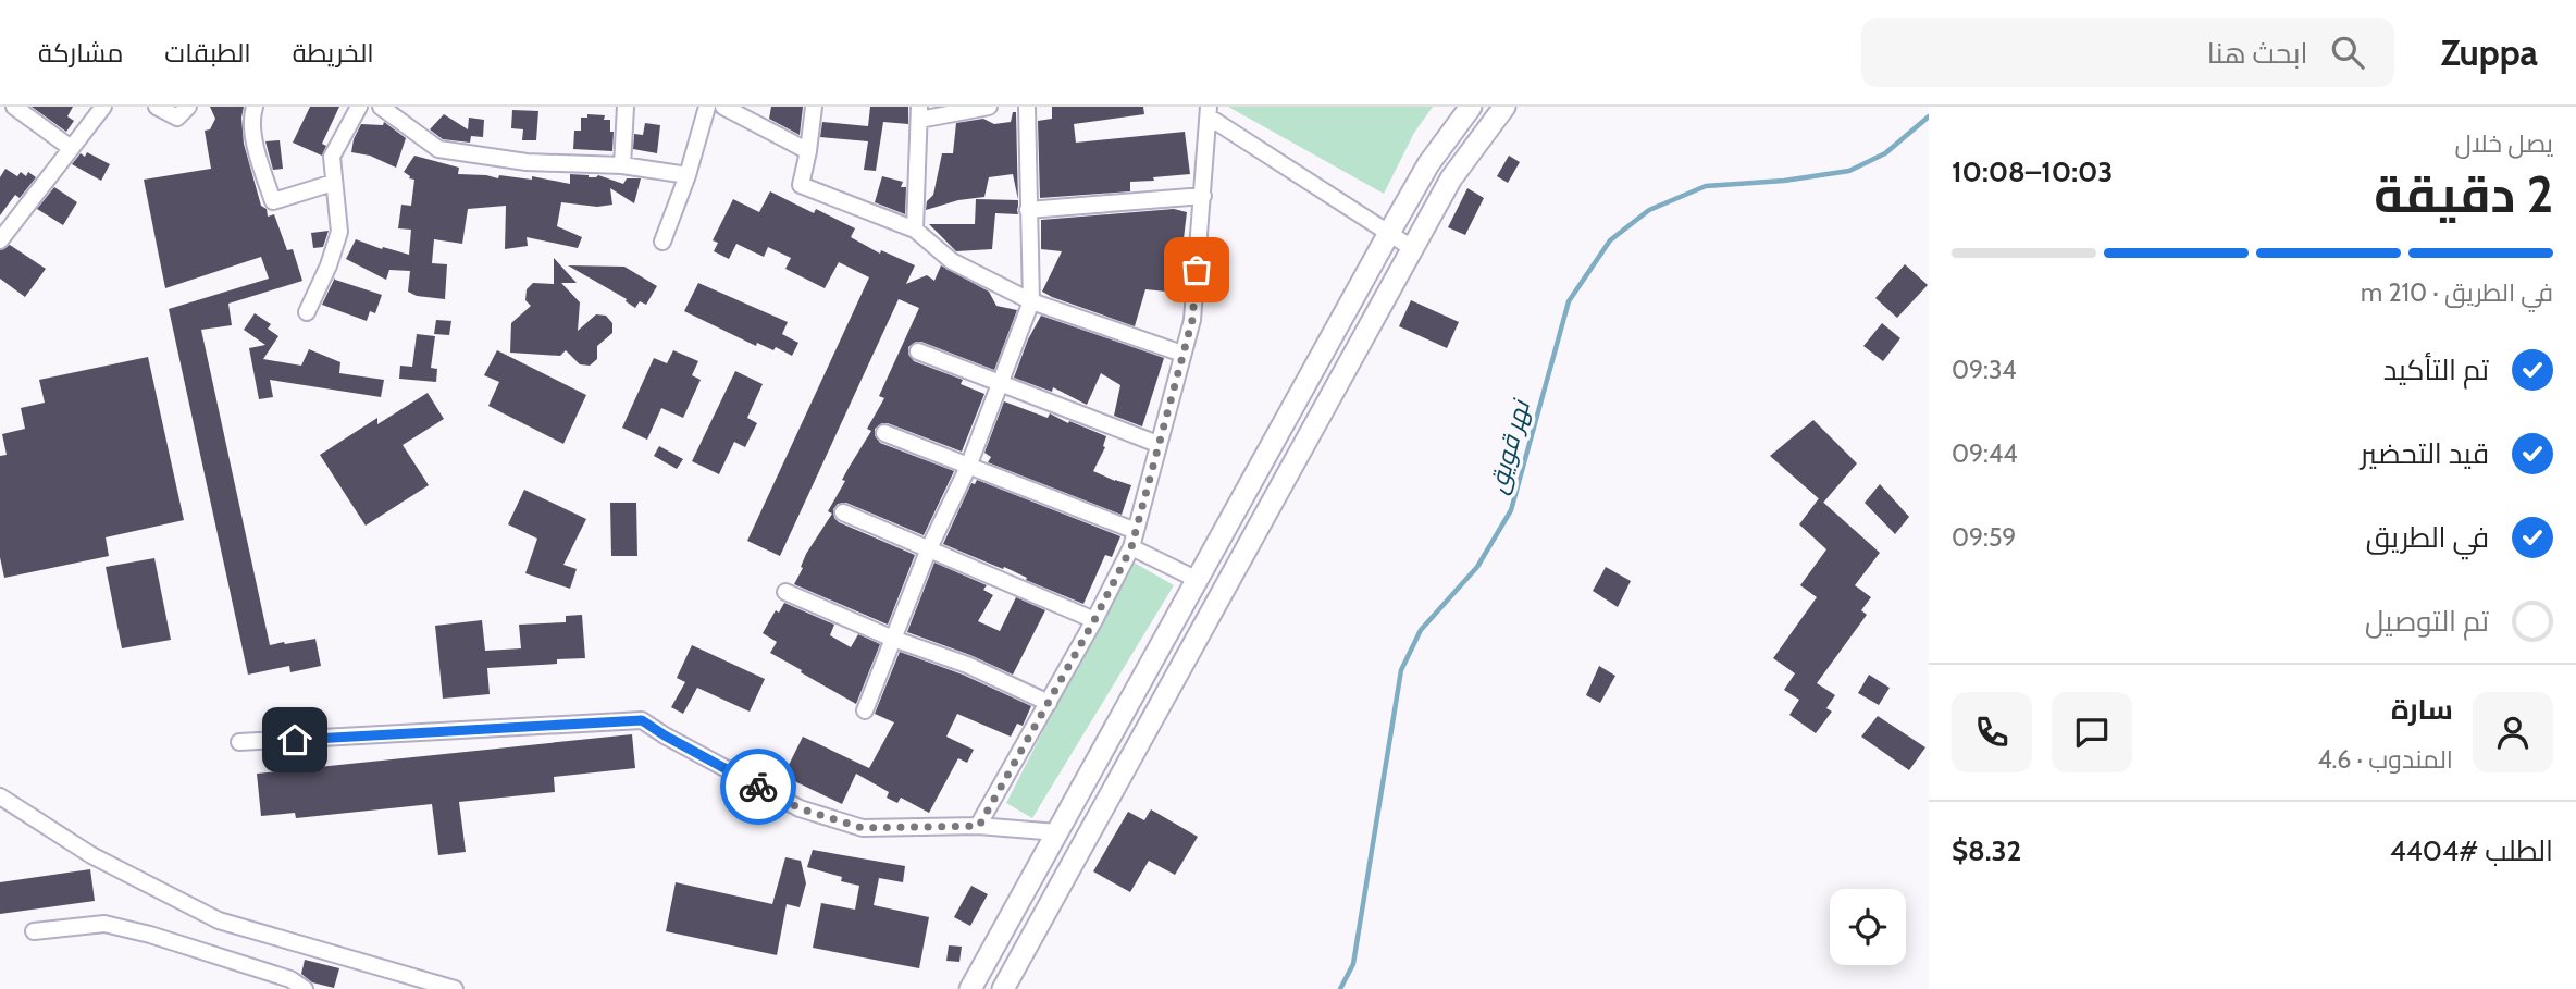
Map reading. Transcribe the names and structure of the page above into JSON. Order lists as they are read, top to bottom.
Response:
{
  "water": ["نهر قويق"],
  "page": {
    "header": "Zuppa",
    "search": "ابحث هنا",
    "nav": ["الخريطة", "الطبقات", "مشاركة"],
    "heading": ["2 دقيقة", "يصل خلال", "10:03–10:08"],
    "panel": [
      "سارة",
      "المندوب · 4.6",
      "الطلب #4404",
      "$8.32"
    ],
    "bar": "في الطريق · 210 m",
    "list": [
      ["تم التأكيد", "09:34"],
      ["قيد التحضير", "09:44"],
      ["في الطريق", "09:59"],
      "تم التوصيل"
    ]
  }
}
